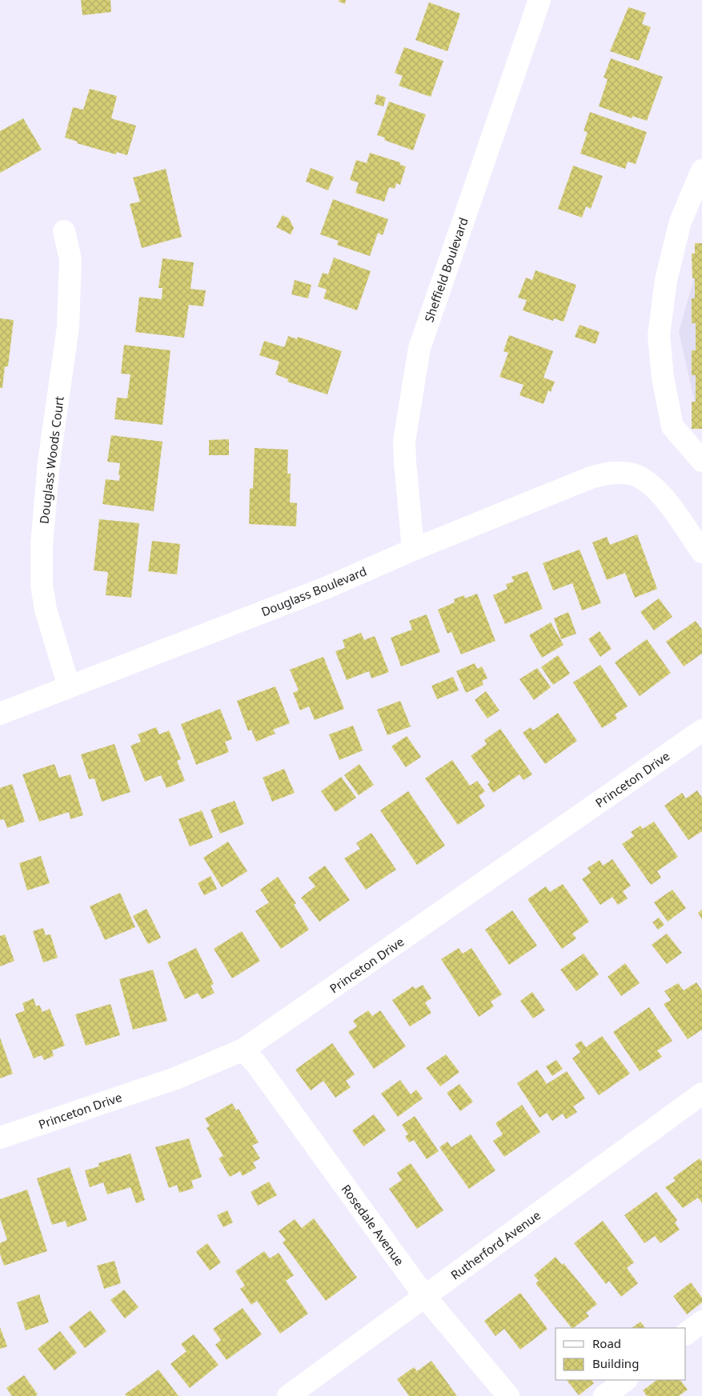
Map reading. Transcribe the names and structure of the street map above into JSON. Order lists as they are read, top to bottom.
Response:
{
  "streets": {
    "street": [
      "Sheffield Boulevard",
      "Douglass Woods Court",
      "Douglass Boulevard",
      "Princeton Drive",
      "Rosedale Avenue",
      "Rutherford Avenue"
    ]
  },
  "crossings": [
    ["Sheffield Boulevard", "Douglass Boulevard"],
    ["Douglass Woods Court", "Douglass Boulevard"],
    ["Princeton Drive", "Rosedale Avenue"],
    ["Rosedale Avenue", "Rutherford Avenue"]
  ],
  "legend": ["Road", "Building"]
}
